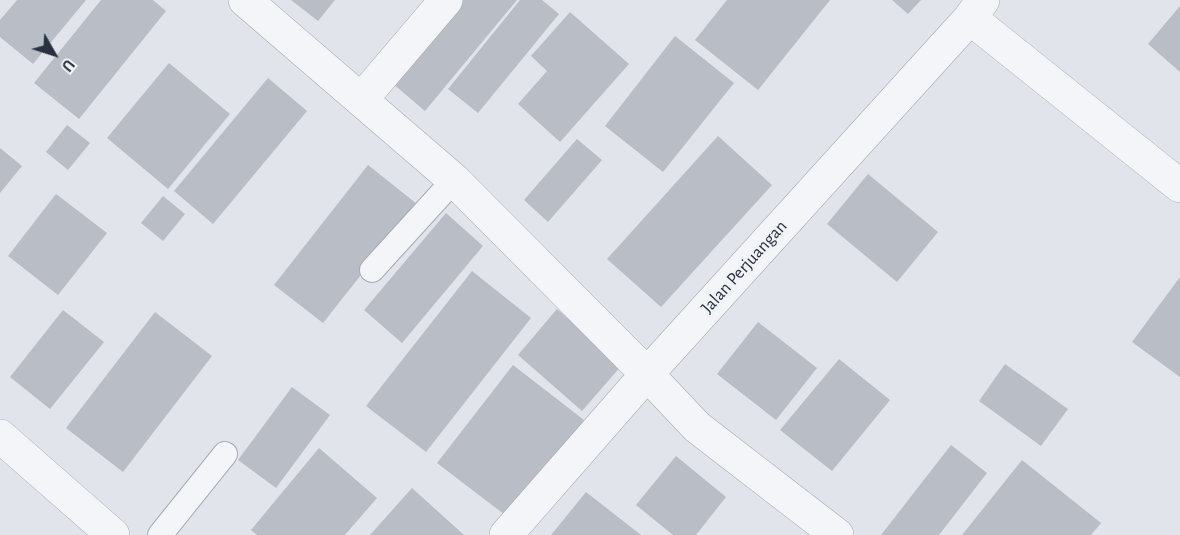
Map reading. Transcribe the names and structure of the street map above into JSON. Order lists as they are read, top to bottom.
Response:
{
  "streets": {
    "street": ["Jalan Perjuangan"]
  },
  "north": "bottom right"
}
